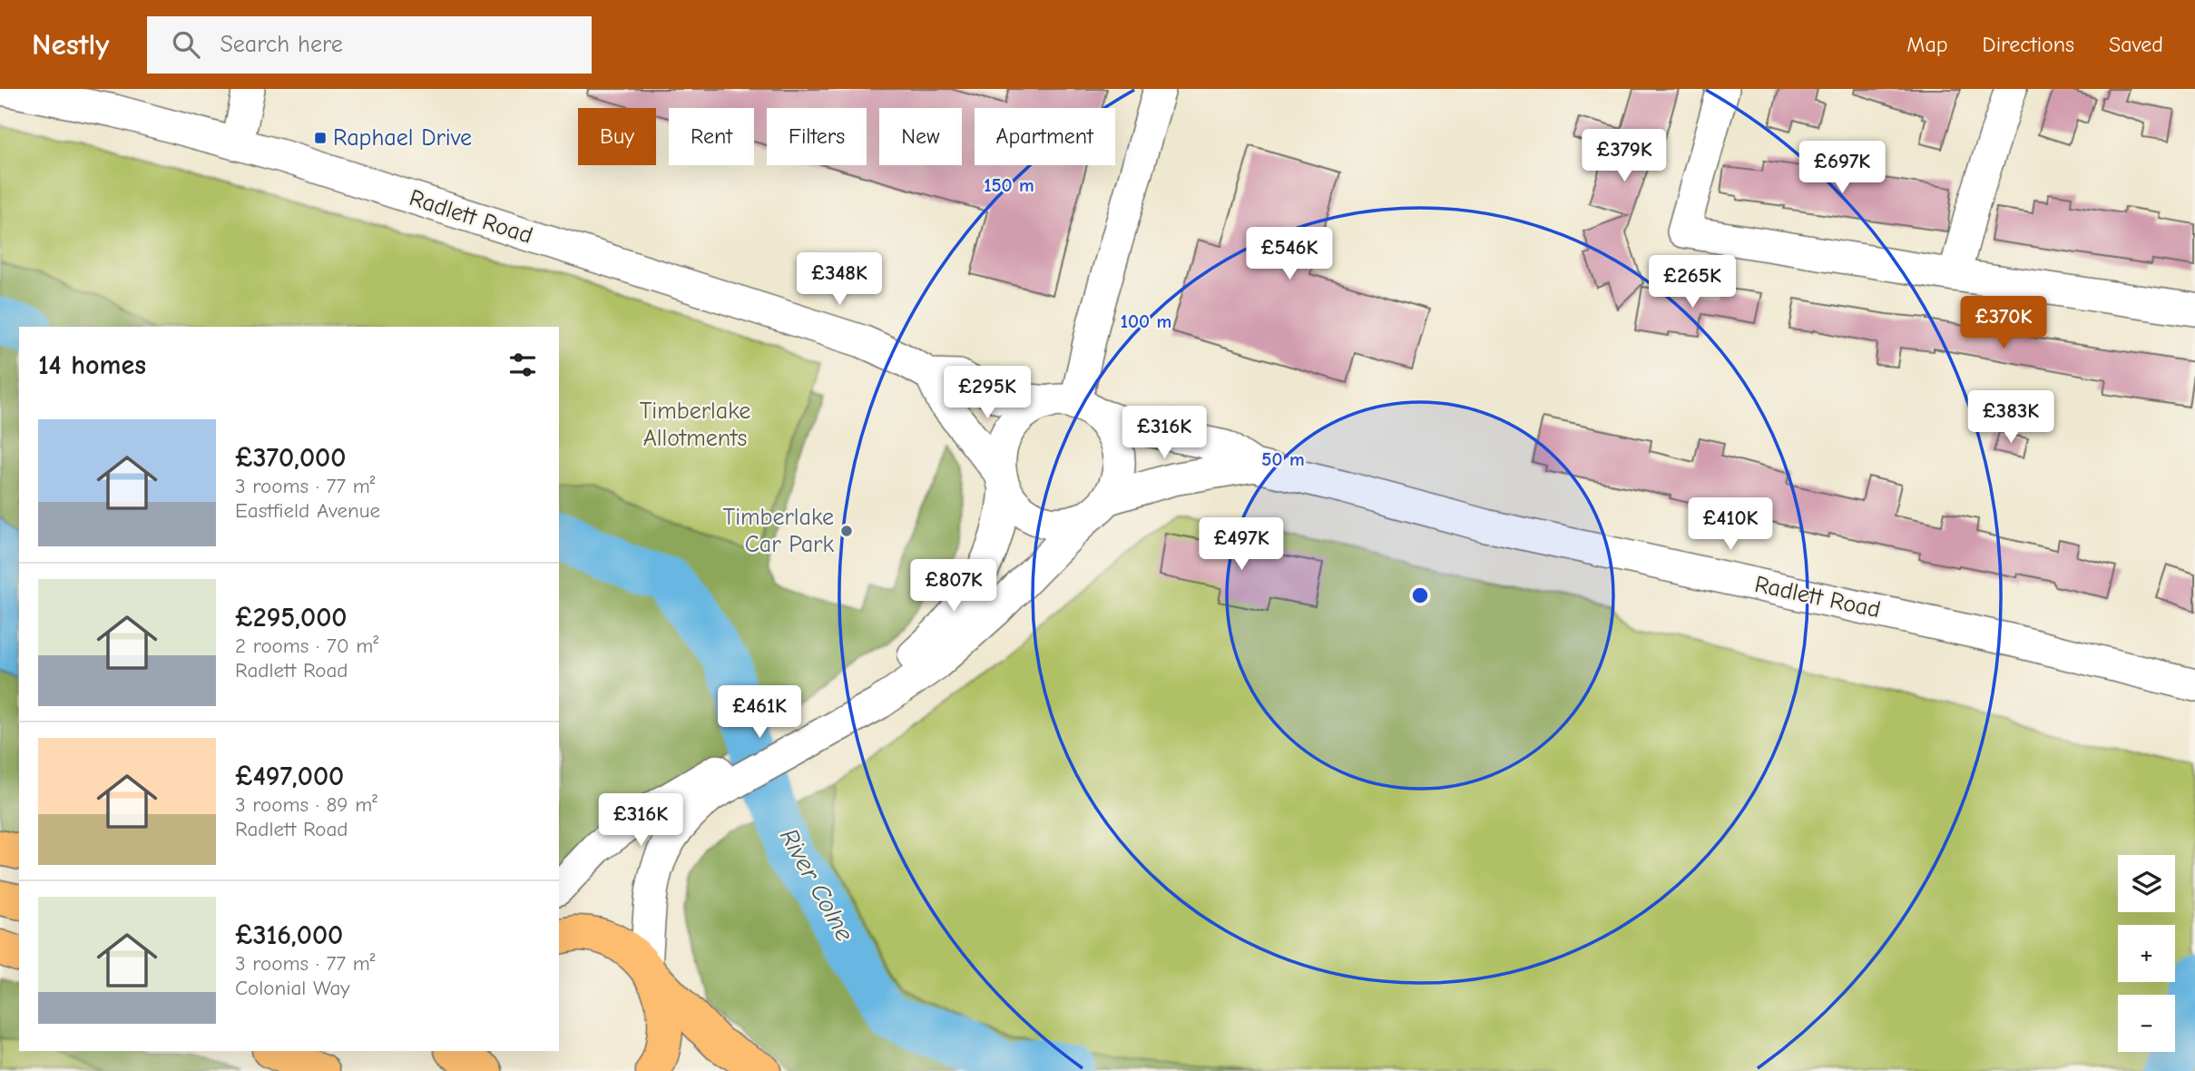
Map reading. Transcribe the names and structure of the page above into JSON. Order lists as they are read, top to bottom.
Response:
{
  "streets": {
    "street": ["Radlett Road"]
  },
  "water": ["River Colne"],
  "parks": ["Timberlake Allotments"],
  "places": {
    "transit": ["Raphael Drive"],
    "other": ["Timberlake Car Park"]
  },
  "page": {
    "header": "Nestly",
    "search": "Search here",
    "nav": ["Map", "Directions", "Saved"],
    "chip": [
      "Buy",
      "Rent",
      "Filters",
      "New",
      "Apartment"
    ],
    "price": [
      "£379K",
      "£697K",
      "£546K",
      "£348K",
      "£265K",
      "£370K",
      "£295K",
      "£383K",
      "£316K",
      "£410K",
      "£497K",
      "£807K",
      "£461K",
      "£316K"
    ],
    "heading": "14 homes",
    "list": [
      {
        "name": "£370,000",
        "note": "3 rooms · 77 m² · Eastfield Avenue"
      },
      {
        "name": "£295,000",
        "note": "2 rooms · 70 m² · Radlett Road"
      },
      {
        "name": "£497,000",
        "note": "3 rooms · 89 m² · Radlett Road"
      },
      {
        "name": "£316,000",
        "note": "3 rooms · 77 m² · Colonial Way"
      }
    ],
    "map_buttons": ["+", "−"]
  },
  "rings": ["150 m", "100 m", "50 m"]
}
